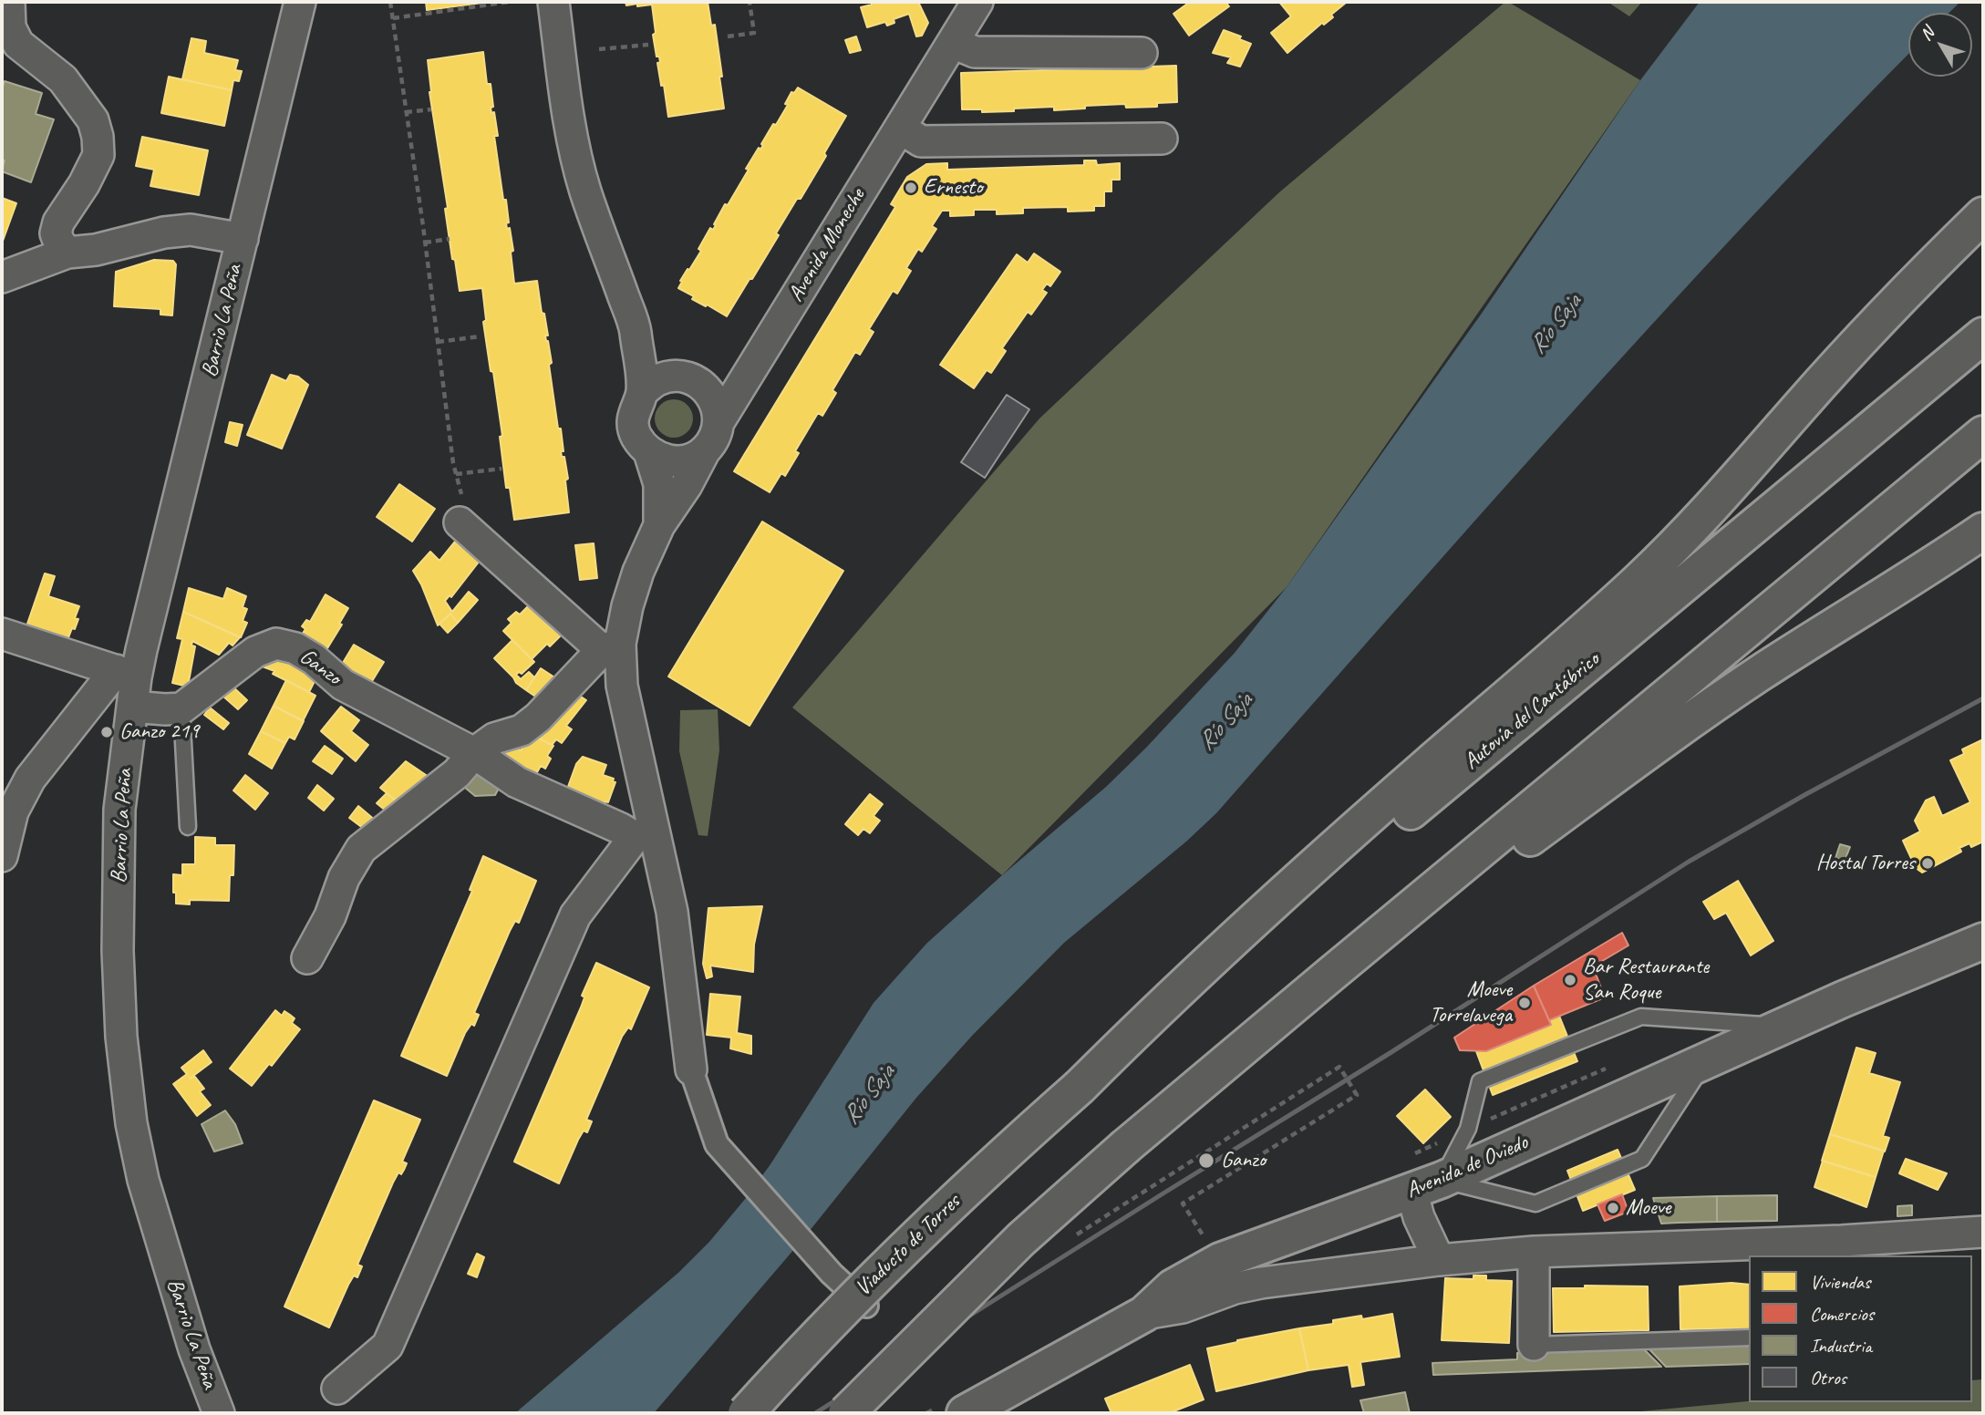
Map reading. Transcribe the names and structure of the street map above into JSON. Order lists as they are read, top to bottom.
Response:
{
  "streets": {
    "highway": ["Autovía del Cantábrico", "Avenida de Oviedo", "Viaducto de Torres"],
    "street": ["Avenida Moneche", "Barrio La Peña", "Ganzo"]
  },
  "crossings": [
    ["Autovía del Cantábrico", "Viaducto de Torres"]
  ],
  "water": ["Río Saja"],
  "places": [
    "Ernesto",
    "Ganzo 219",
    "Hostal Torres",
    "Bar Restaurante San Roque",
    "Moeve Torrelavega",
    "Ganzo",
    "Moeve"
  ],
  "legend": [
    "Viviendas",
    "Comercios",
    "Industria",
    "Otros"
  ],
  "north": "top left"
}
